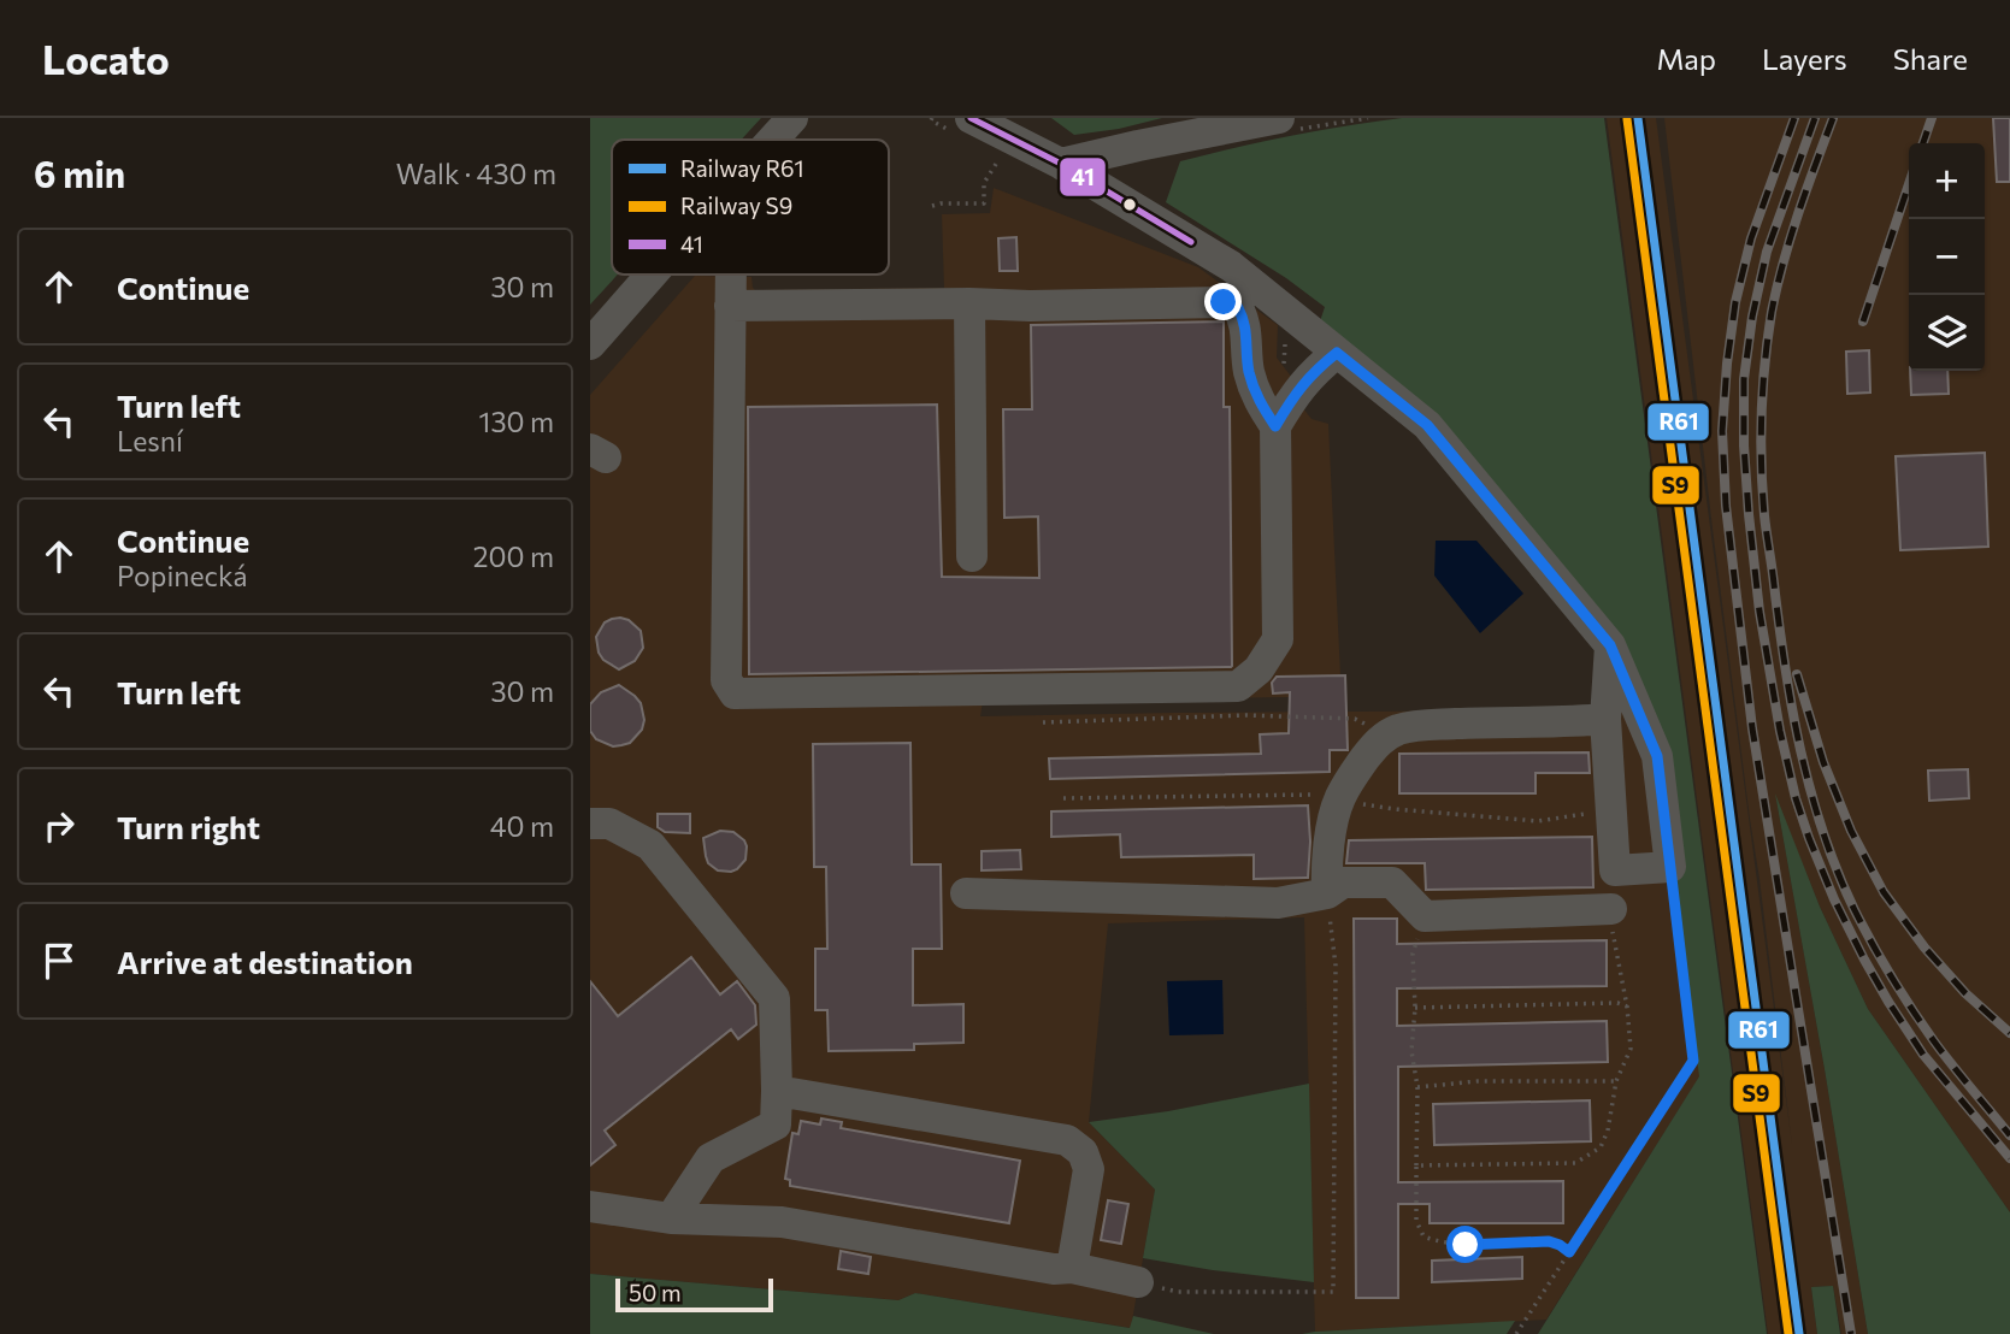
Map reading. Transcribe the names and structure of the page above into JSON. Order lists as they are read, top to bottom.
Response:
{
  "lines": ["rail line R61", "transit line 41", "rail line S9"],
  "legend": ["Railway R61", "Railway S9", "41"],
  "scale_bar": "50 m",
  "page": {
    "header": "Locato",
    "nav": ["Map", "Layers", "Share"],
    "heading": ["6 min", "Walk · 430 m"],
    "map_buttons": ["+", "−"],
    "list": [
      ["Continue", "30 m"],
      ["Turn left", "Lesní", "130 m"],
      ["Continue", "Popinecká", "200 m"],
      ["Turn left", "30 m"],
      ["Turn right", "40 m"],
      "Arrive at destination"
    ],
    "scale": "50 m"
  }
}
